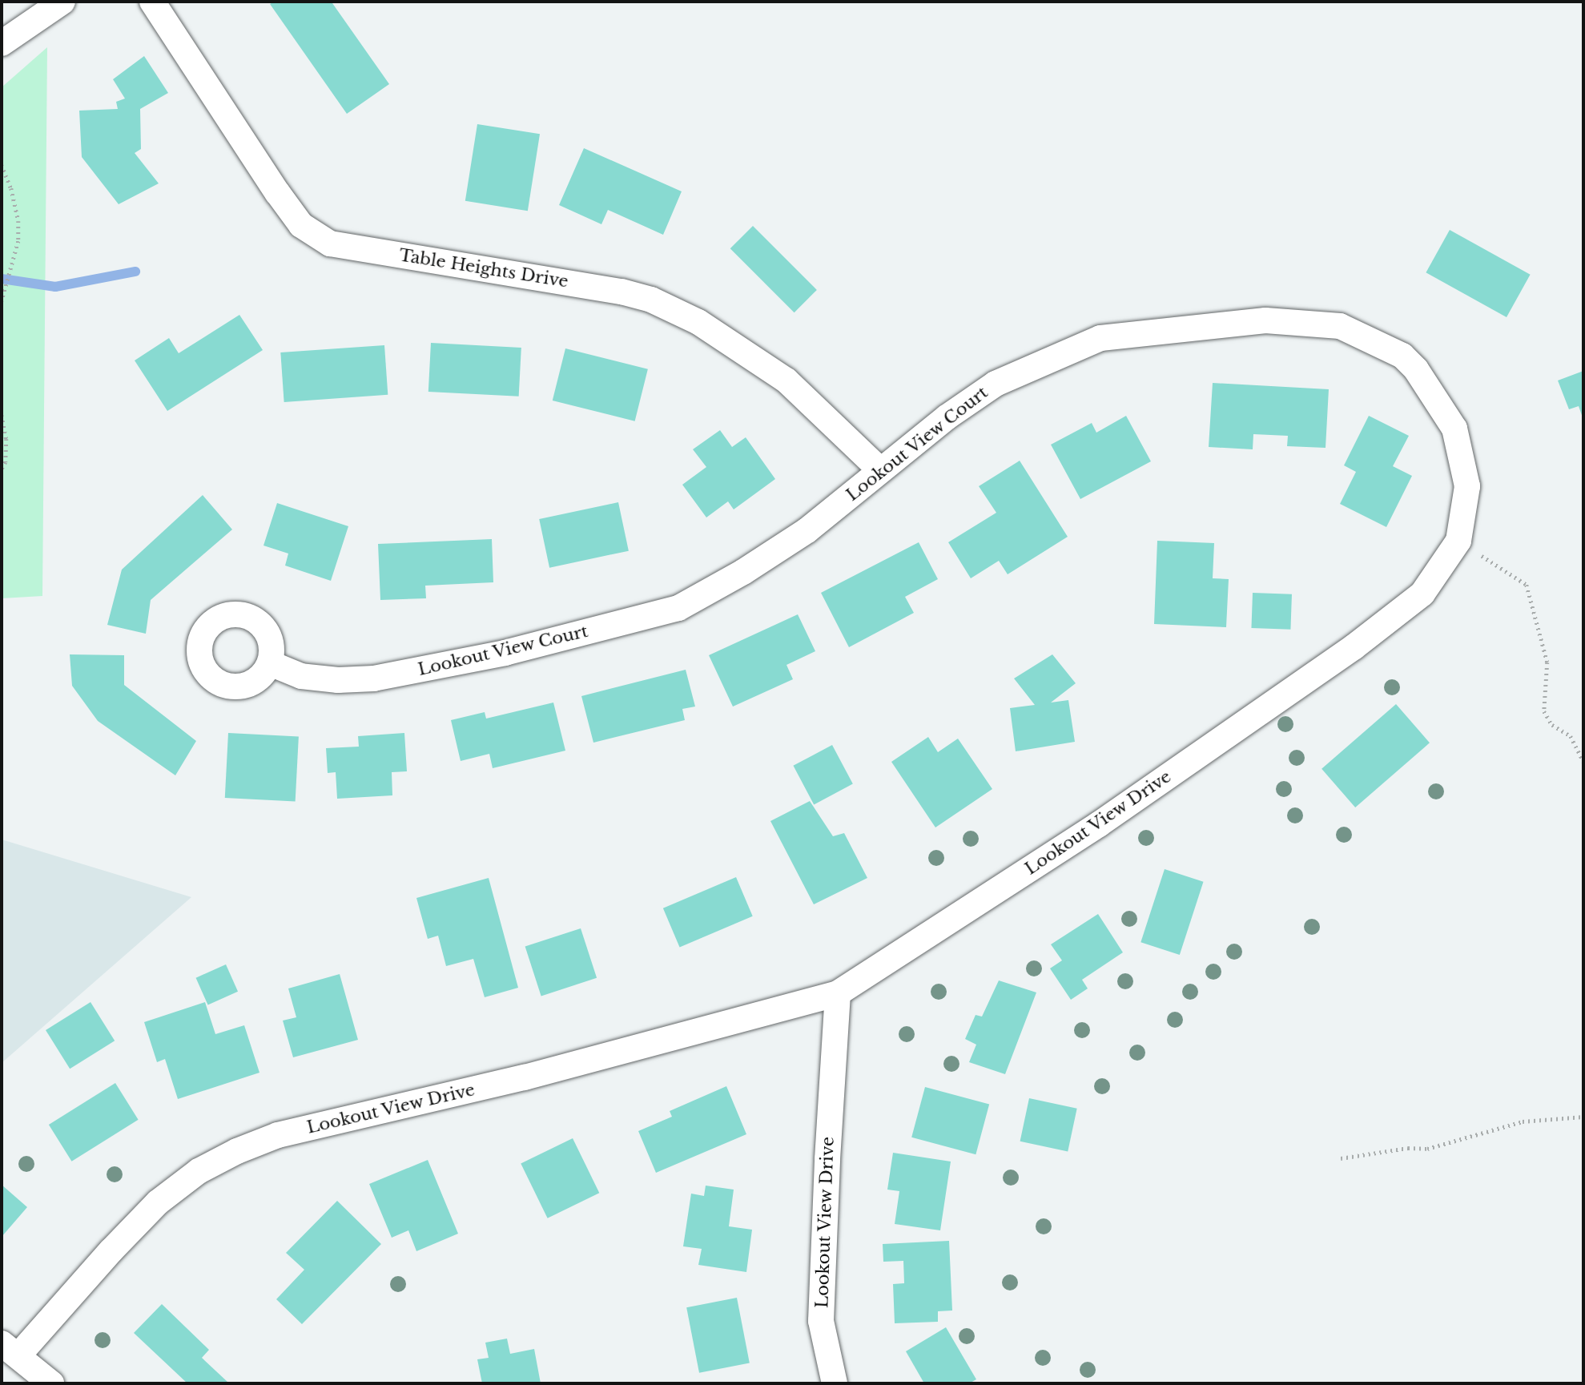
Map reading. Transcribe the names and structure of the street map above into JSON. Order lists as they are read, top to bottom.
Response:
{
  "streets": {
    "street": ["Table Heights Drive", "Lookout View Court", "Lookout View Drive"]
  },
  "crossings": [
    ["Table Heights Drive", "Lookout View Court"],
    ["Lookout View Court", "Lookout View Drive"]
  ]
}
